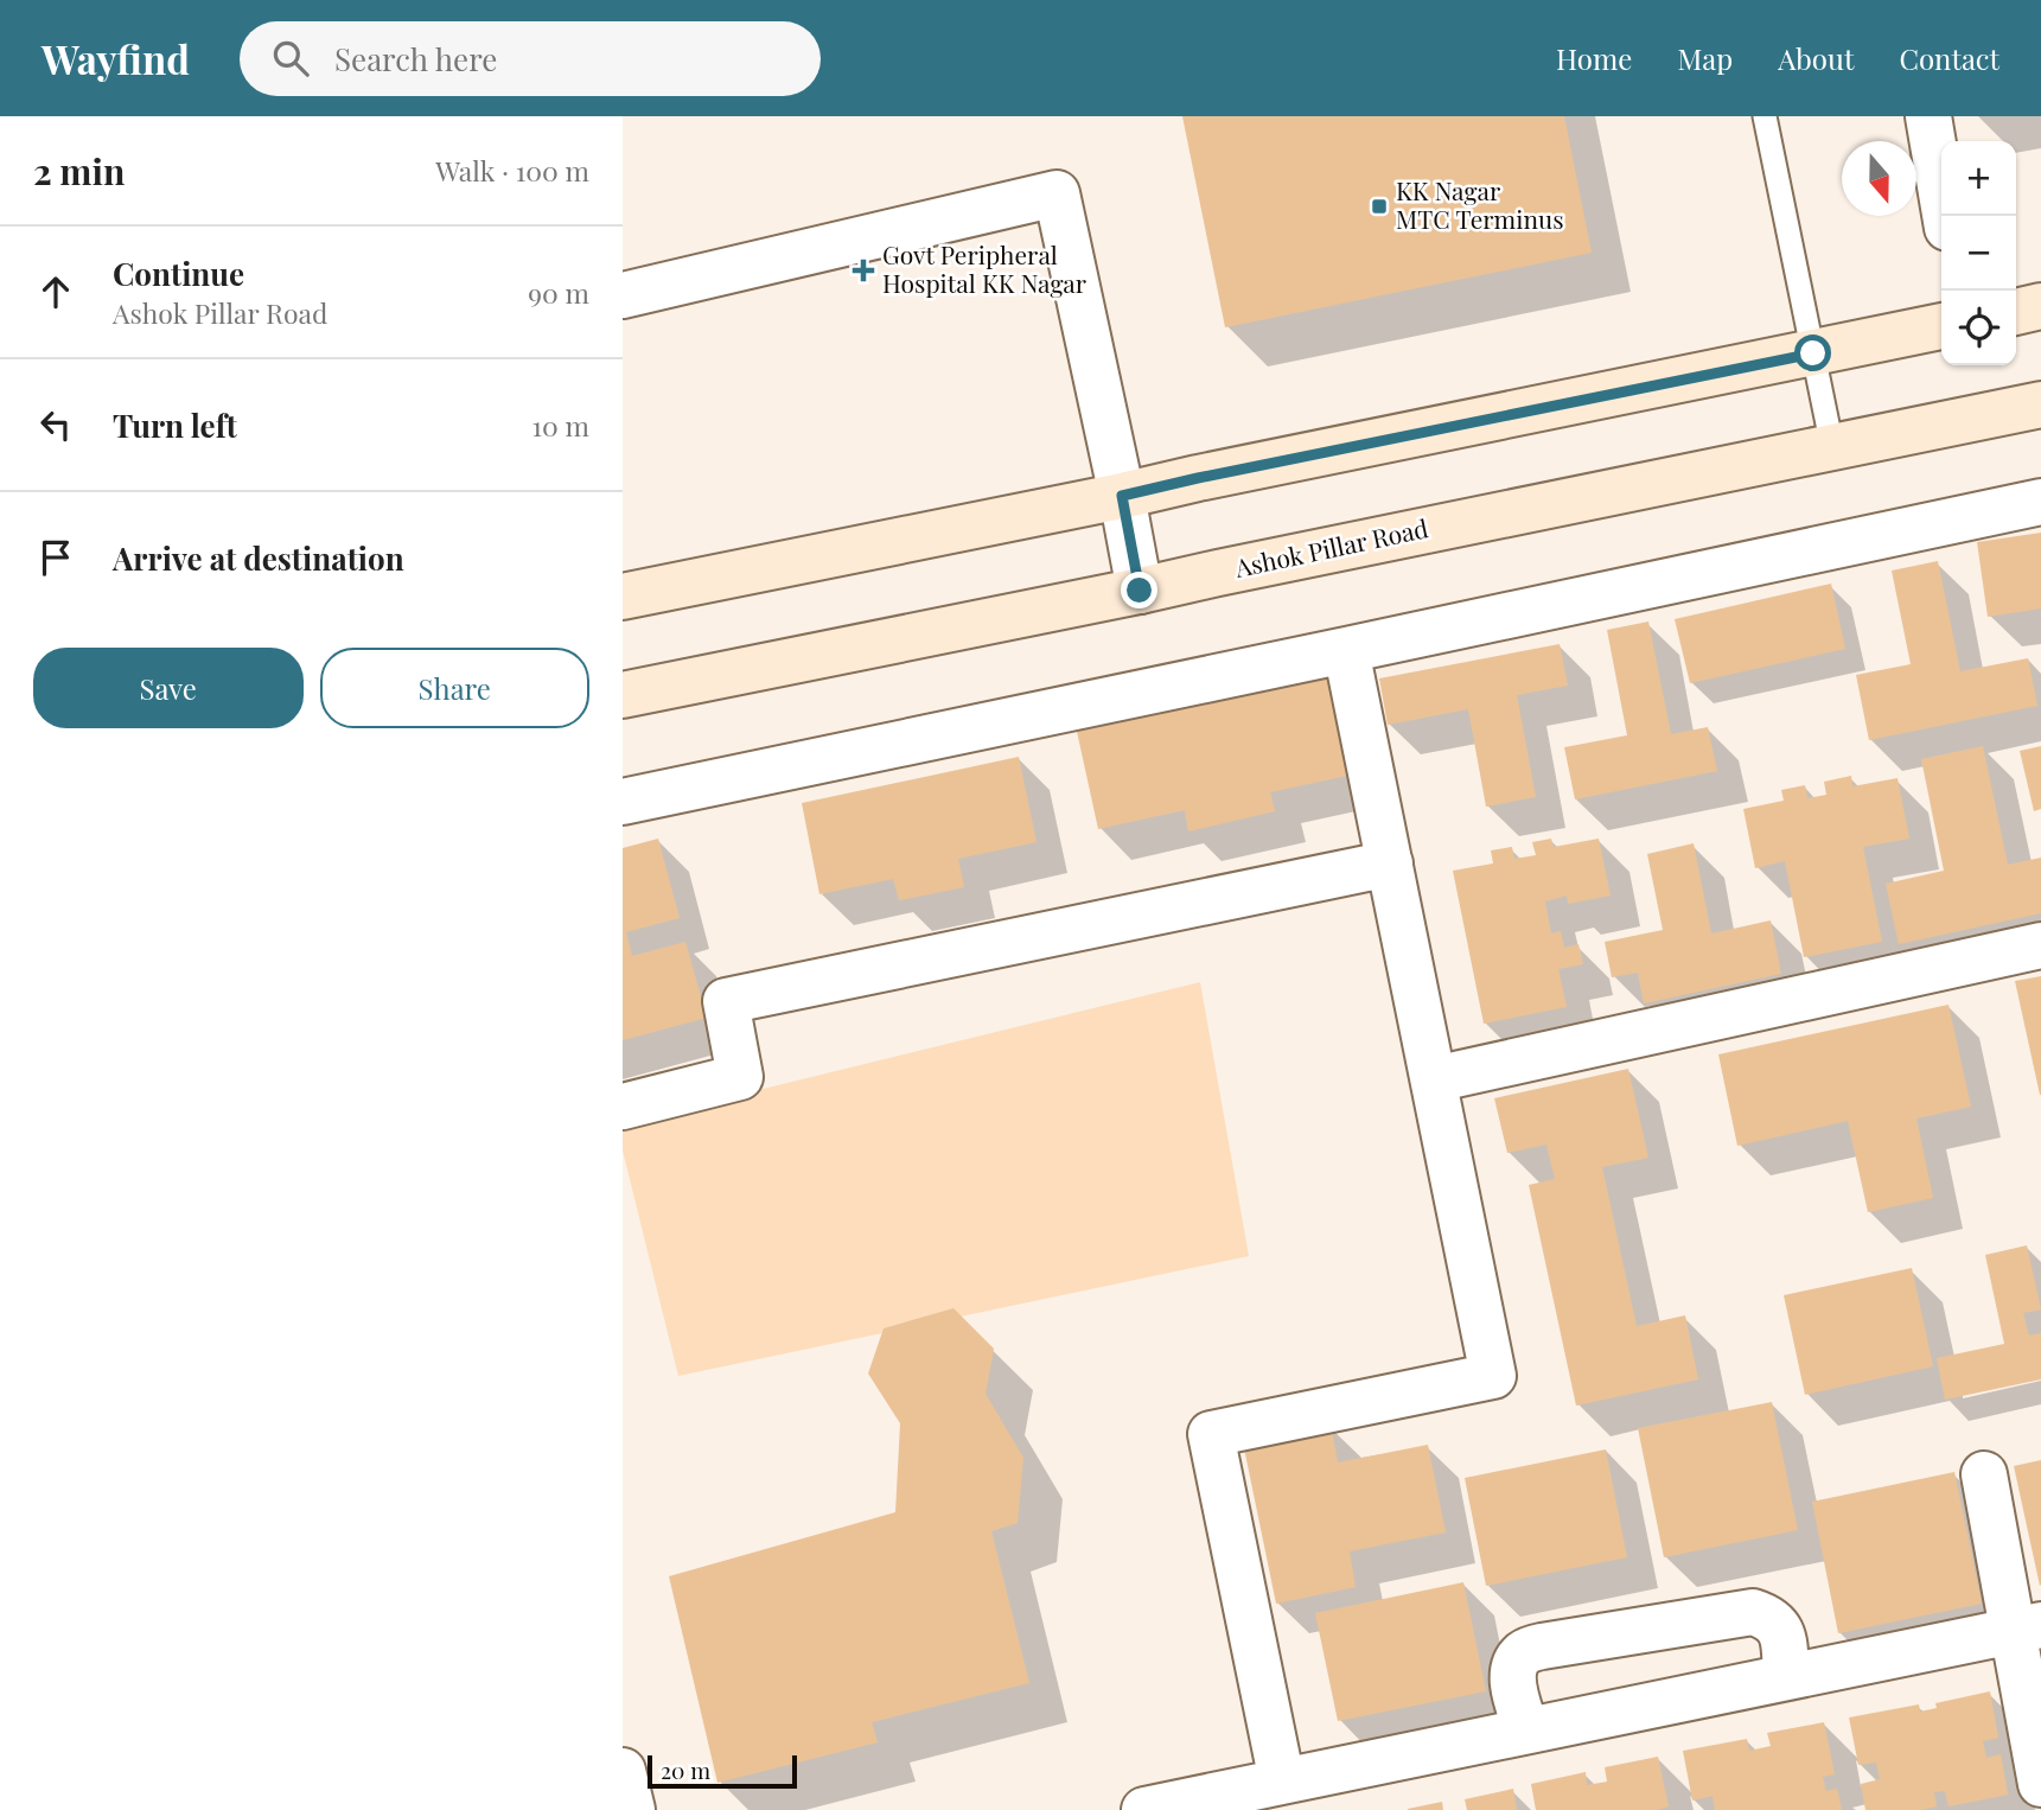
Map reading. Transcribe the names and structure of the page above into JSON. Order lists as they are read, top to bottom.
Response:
{
  "streets": {
    "main road": ["Ashok Pillar Road"]
  },
  "places": {
    "transit": ["KK Nagar MTC Terminus"],
    "health": ["Govt Peripheral Hospital KK Nagar"]
  },
  "scale_bar": "20 m",
  "north": "bottom",
  "page": {
    "header": "Wayfind",
    "search": "Search here",
    "nav": [
      "Home",
      "Map",
      "About",
      "Contact"
    ],
    "heading": ["2 min", "Walk · 100 m"],
    "map_buttons": ["+", "−"],
    "list": [
      ["Continue", "Ashok Pillar Road", "90 m"],
      ["Turn left", "10 m"],
      "Arrive at destination"
    ],
    "buttons": ["Save", "Share"],
    "scale": "20 m"
  }
}
